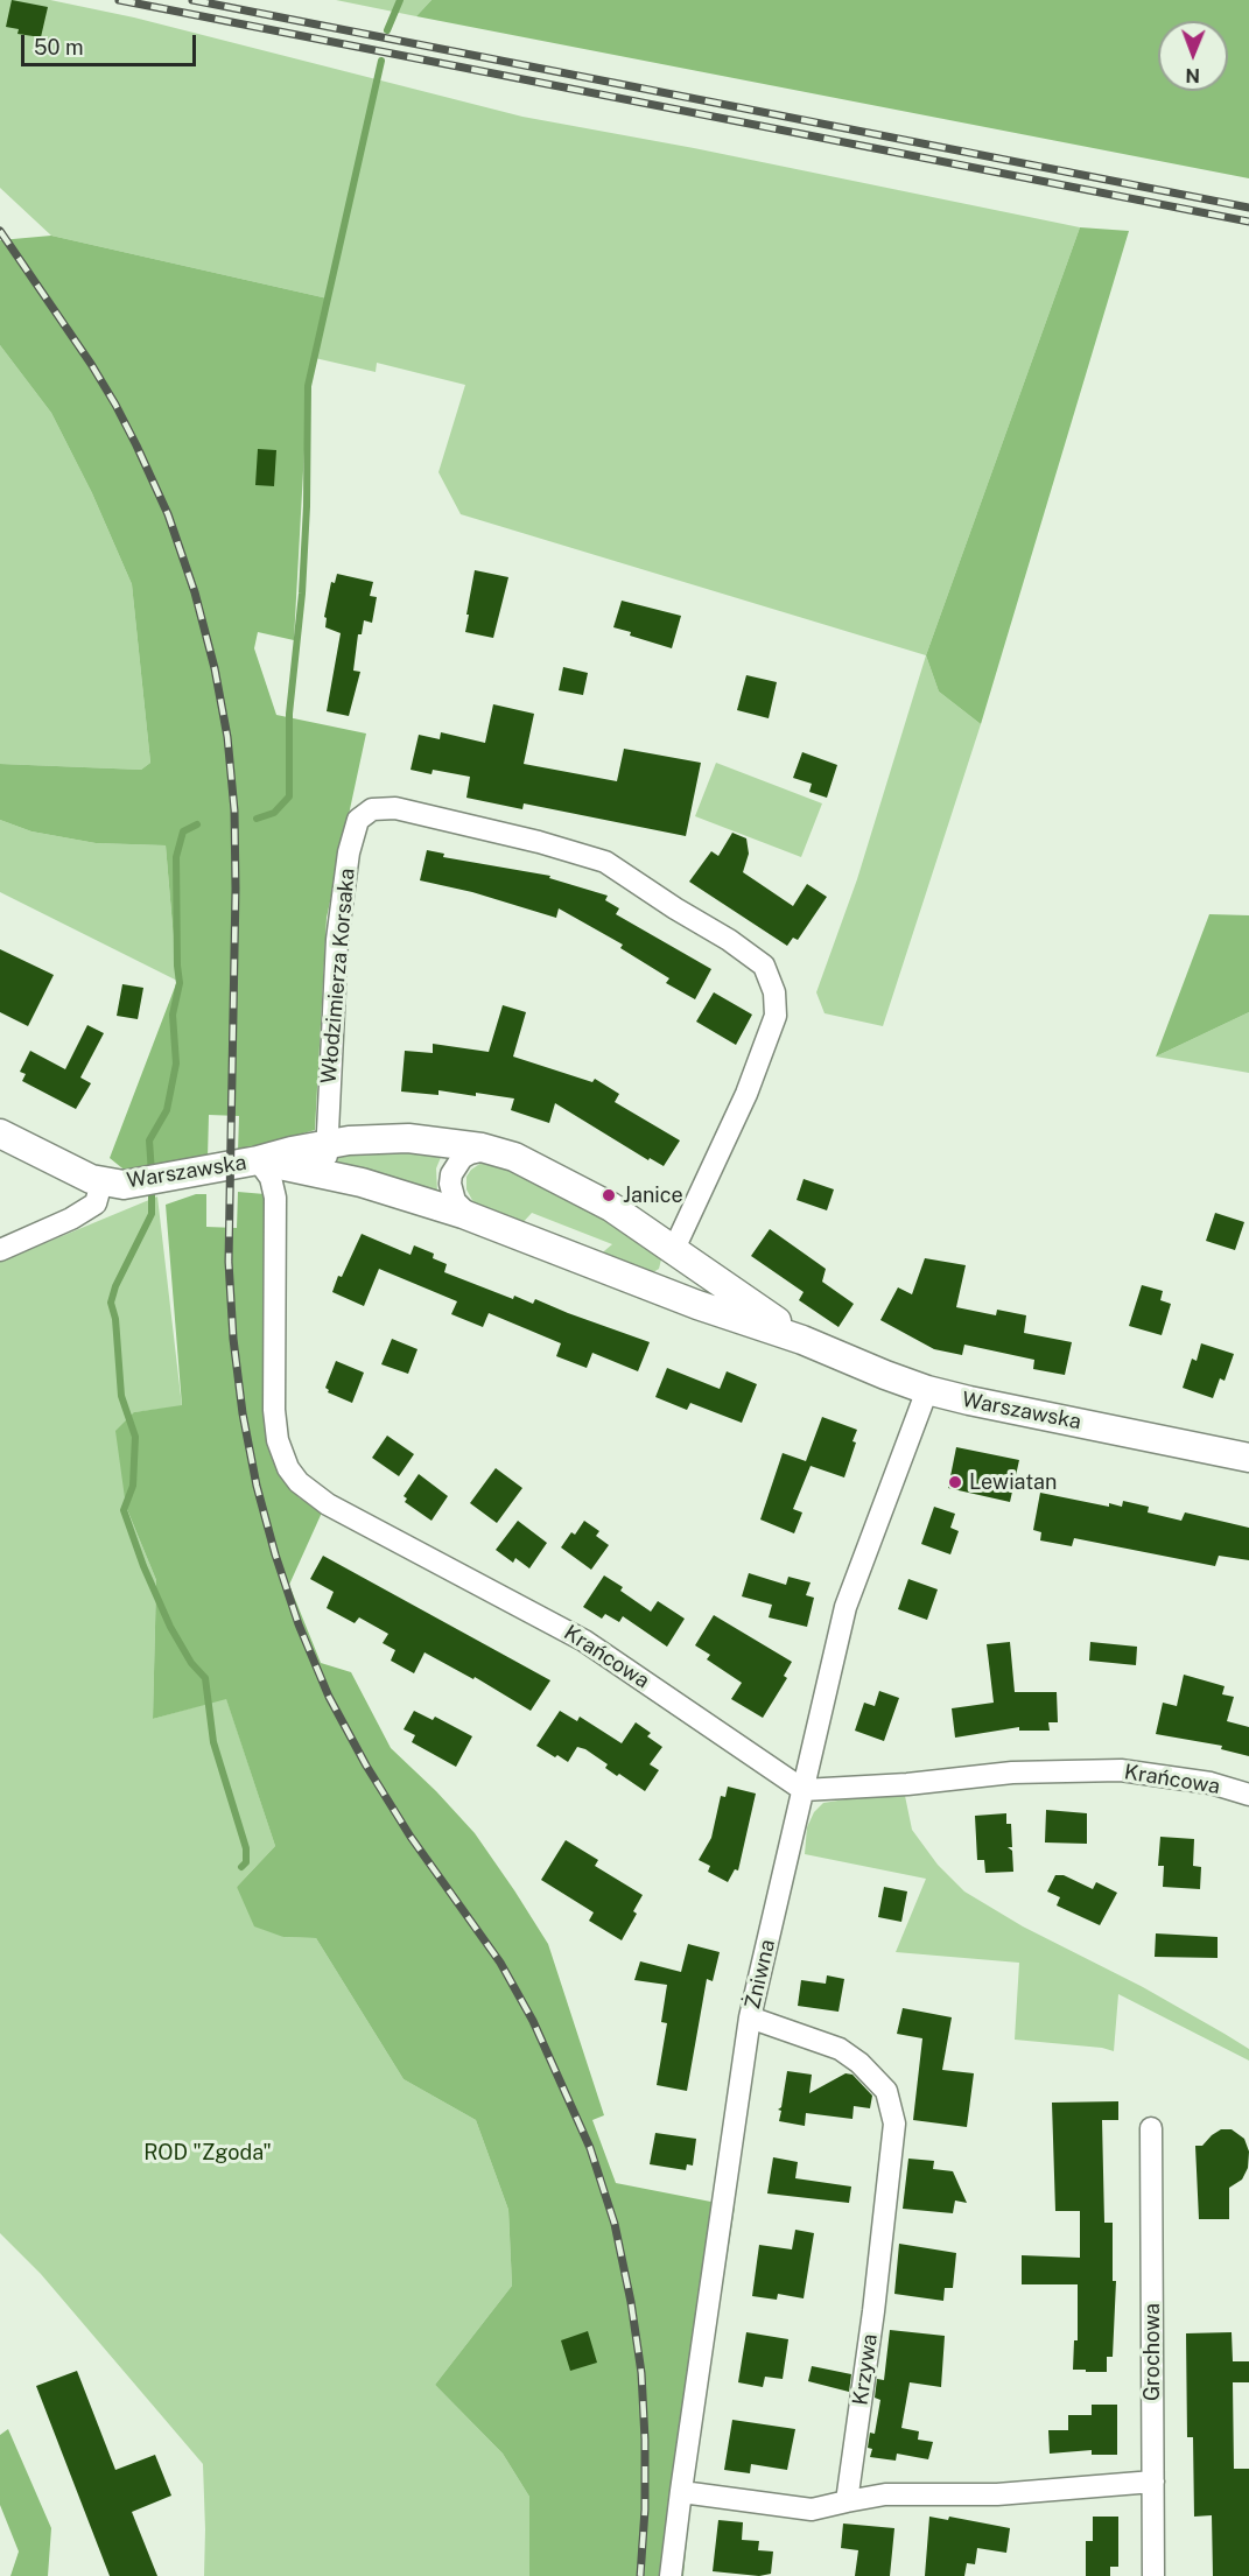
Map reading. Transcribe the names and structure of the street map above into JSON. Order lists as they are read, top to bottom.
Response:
{
  "streets": {
    "street": [
      "Włodzimierza Korsaka",
      "Warszawska",
      "Krańcowa",
      "Żniwna",
      "Grochowa",
      "Krzywa"
    ]
  },
  "crossings": [
    ["Włodzimierza Korsaka", "Warszawska"],
    ["Warszawska", "Krańcowa"],
    ["Warszawska", "Żniwna"],
    ["Krańcowa", "Żniwna"],
    ["Żniwna", "Krzywa"]
  ],
  "parks": ["ROD \"Zgoda\""],
  "places": ["Janice", "Lewiatan"],
  "scale_bar": "50 m",
  "north": "bottom"
}
